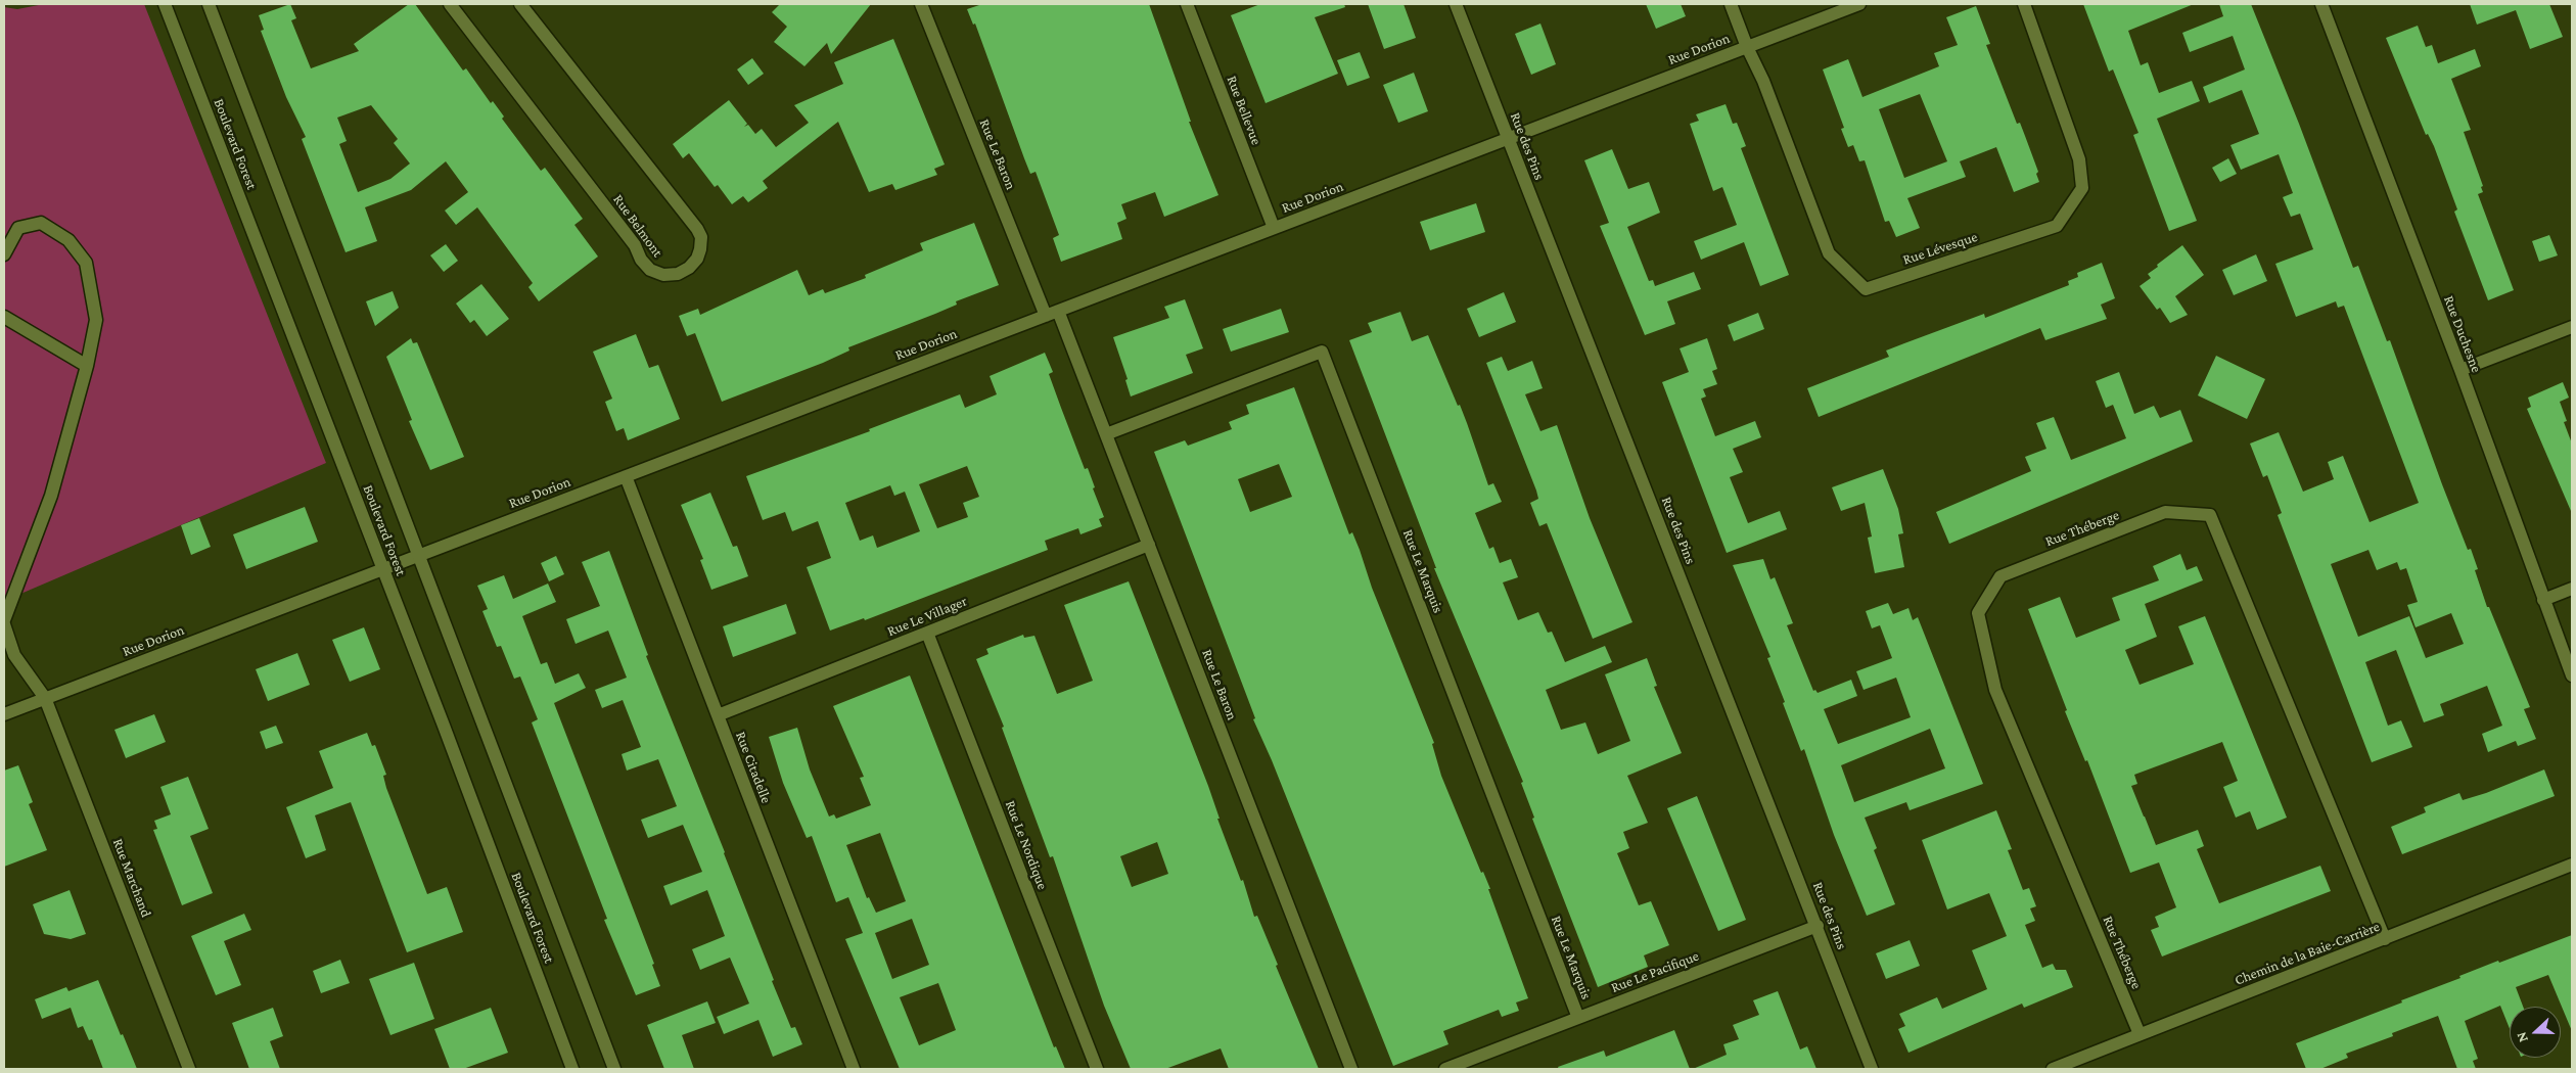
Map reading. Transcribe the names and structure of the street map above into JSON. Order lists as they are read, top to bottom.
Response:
{
  "streets": {
    "street": [
      "Rue Dorion",
      "Rue Bellevue",
      "Boulevard Forest",
      "Rue des Pins",
      "Rue Le Baron",
      "Rue Belmont",
      "Rue Lévesque",
      "Rue Duchesne",
      "Rue Théberge",
      "Rue Le Marquis",
      "Rue Le Villager",
      "Rue Citadelle",
      "Rue Le Nordique",
      "Rue Marchand",
      "Chemin de la Baie-Carrière",
      "Rue Le Pacifique"
    ]
  },
  "crossings": [
    ["Rue Dorion", "Rue Bellevue"],
    ["Rue Dorion", "Boulevard Forest"],
    ["Rue Dorion", "Rue des Pins"],
    ["Rue Dorion", "Rue Le Baron"],
    ["Rue Dorion", "Rue Lévesque"],
    ["Rue Dorion", "Rue Citadelle"],
    ["Rue Dorion", "Rue Marchand"],
    ["Rue des Pins", "Rue Le Pacifique"],
    ["Rue Le Baron", "Rue Le Marquis"],
    ["Rue Le Baron", "Rue Le Villager"],
    ["Rue Théberge", "Chemin de la Baie-Carrière"],
    ["Rue Le Marquis", "Rue Le Pacifique"],
    ["Rue Le Villager", "Rue Citadelle"],
    ["Rue Le Villager", "Rue Le Nordique"]
  ],
  "north": "left"
}
